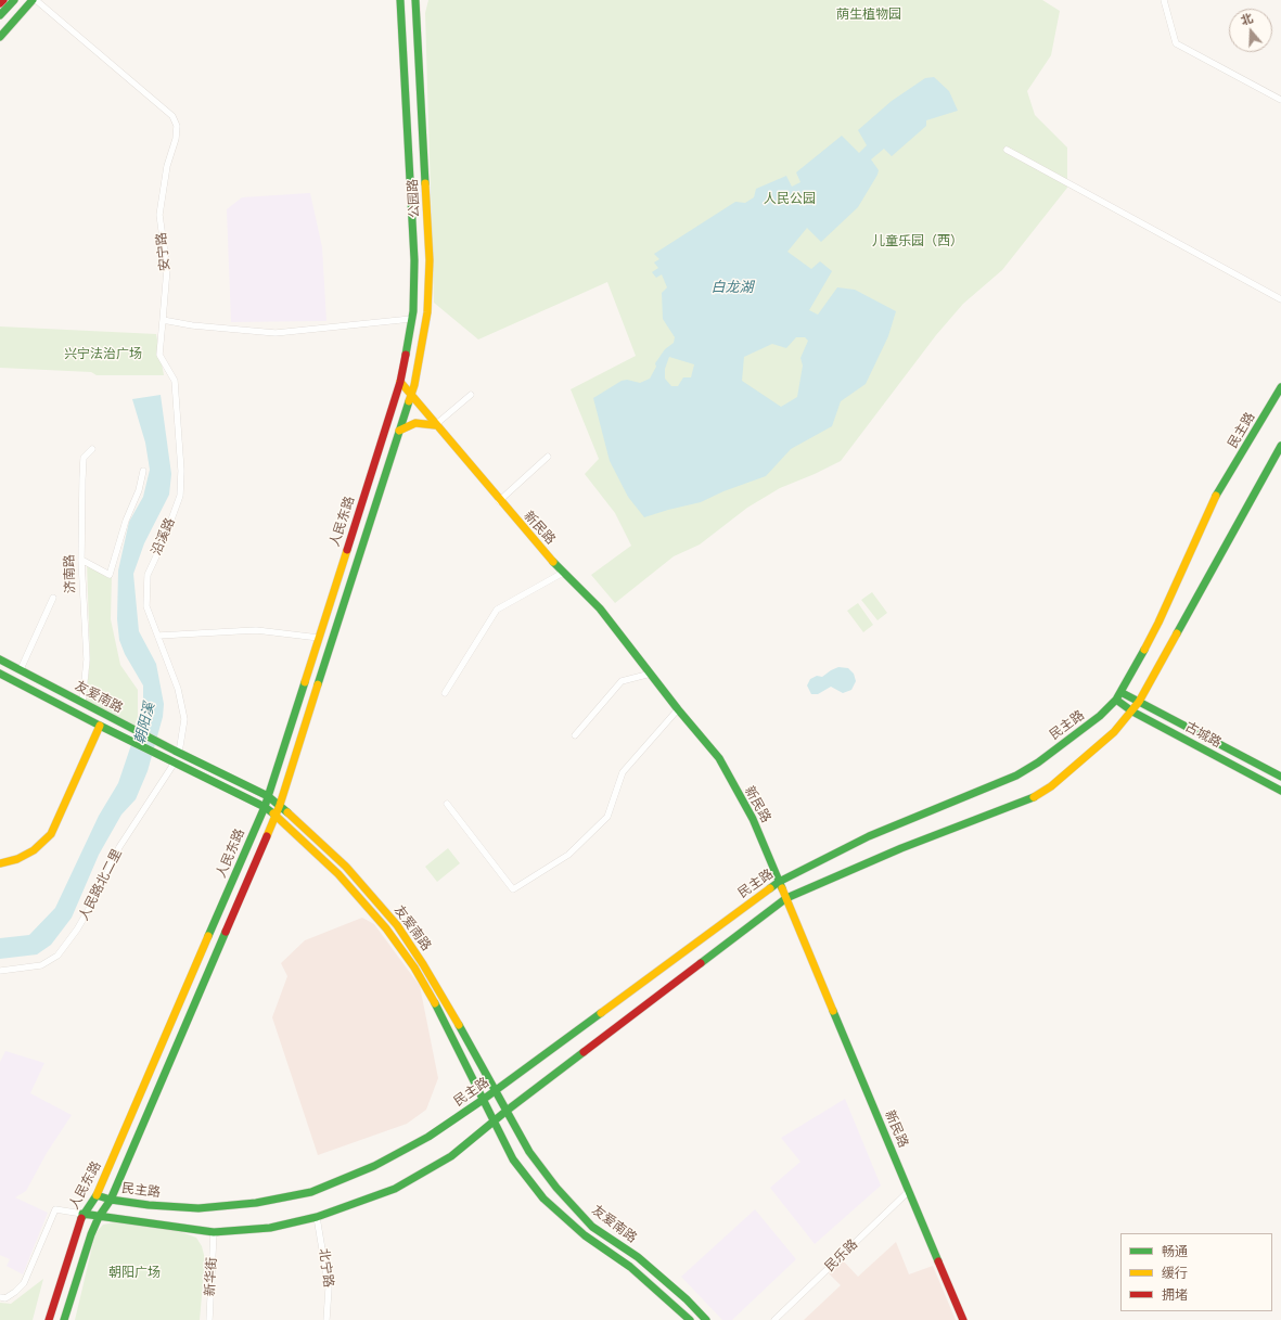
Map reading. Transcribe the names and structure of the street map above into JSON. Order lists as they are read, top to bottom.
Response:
{
  "streets": {
    "main road": [
      "公园路",
      "民主路",
      "人民东路",
      "新民路",
      "友爱南路",
      "古城路"
    ],
    "street": [
      "安宁路",
      "沿溪路",
      "济南路",
      "人民路北二里",
      "民乐路",
      "北宁路",
      "新华街"
    ]
  },
  "crossings": [
    ["公园路", "人民东路"],
    ["公园路", "新民路"],
    ["安宁路", "沿溪路"],
    ["民主路", "人民东路"],
    ["民主路", "新民路"],
    ["民主路", "友爱南路"],
    ["民主路", "古城路"],
    ["人民东路", "新民路"],
    ["人民东路", "友爱南路"],
    ["新民路", "民乐路"],
    ["沿溪路", "友爱南路"],
    ["济南路", "友爱南路"],
    ["友爱南路", "人民路北二里"]
  ],
  "water": ["白龙湖", "朝阳溪"],
  "parks": [
    "荫生植物园",
    "人民公园",
    "儿童乐园（西）",
    "兴宁法治广场",
    "朝阳广场"
  ],
  "legend": ["畅通", "缓行", "拥堵"],
  "north": "top"
}
